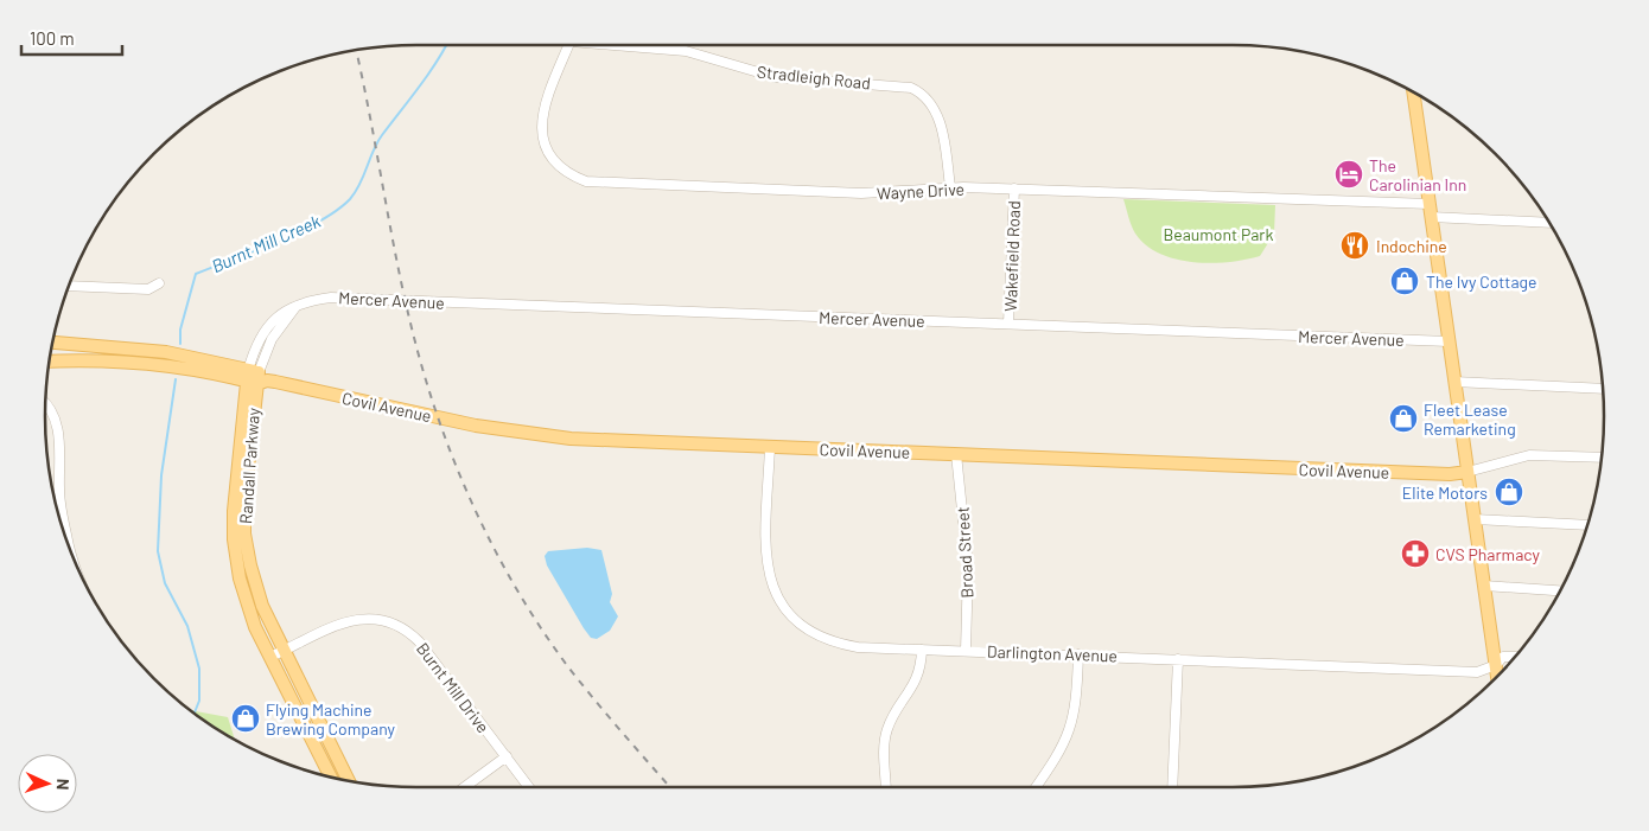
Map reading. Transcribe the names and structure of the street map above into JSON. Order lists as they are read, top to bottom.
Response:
{
  "streets": {
    "main road": ["Covil Avenue", "Randall Parkway"],
    "street": [
      "Stradleigh Road",
      "Wayne Drive",
      "Wakefield Road",
      "Mercer Avenue",
      "Broad Street",
      "Darlington Avenue",
      "Burnt Mill Drive"
    ]
  },
  "crossings": [
    ["Stradleigh Road", "Wayne Drive"],
    ["Wayne Drive", "Wakefield Road"],
    ["Wakefield Road", "Mercer Avenue"],
    ["Mercer Avenue", "Covil Avenue"],
    ["Mercer Avenue", "Randall Parkway"],
    ["Covil Avenue", "Randall Parkway"],
    ["Covil Avenue", "Broad Street"],
    ["Covil Avenue", "Darlington Avenue"],
    ["Randall Parkway", "Burnt Mill Drive"],
    ["Broad Street", "Darlington Avenue"]
  ],
  "water": ["Burnt Mill Creek"],
  "parks": ["Beaumont Park"],
  "places": {
    "hotel": ["The Carolinian Inn"],
    "restaurant": ["Indochine"],
    "shop": [
      "The Ivy Cottage",
      "Fleet Lease Remarketing",
      "Elite Motors",
      "Flying Machine Brewing Company"
    ],
    "pharmacy": ["CVS Pharmacy"]
  },
  "scale_bar": "100 m",
  "north": "right"
}
